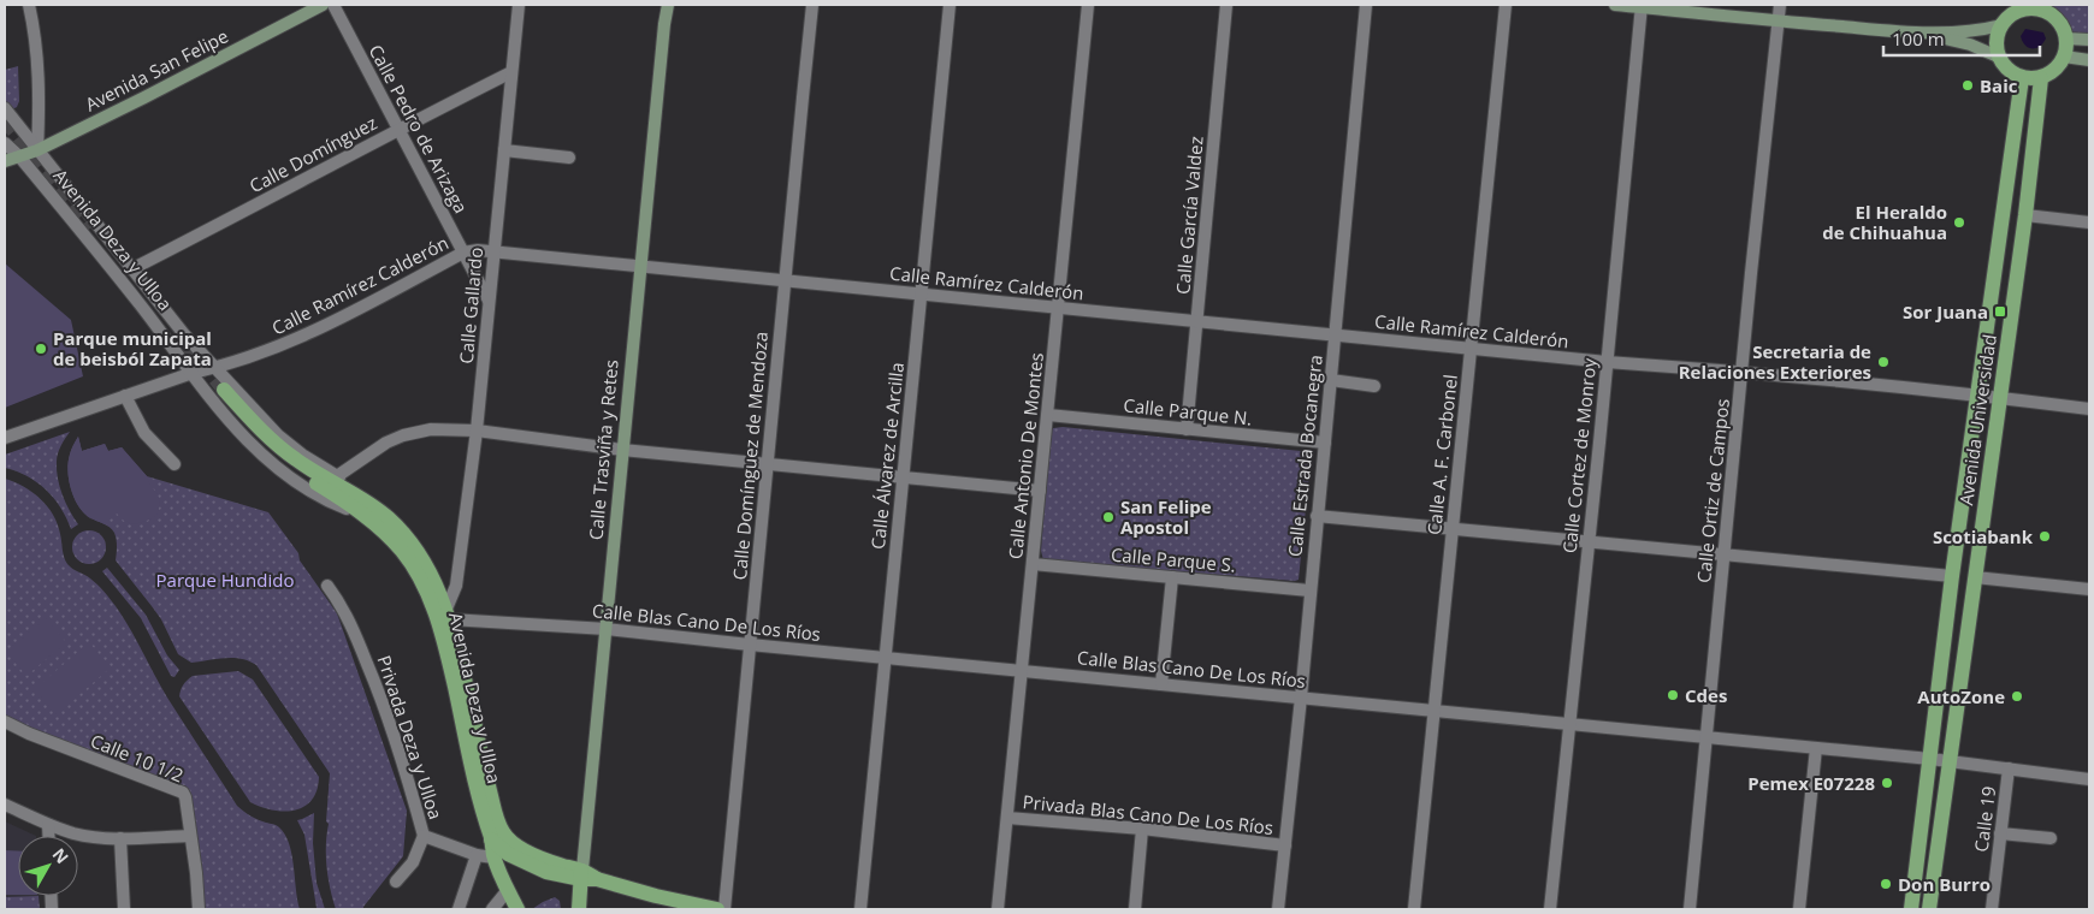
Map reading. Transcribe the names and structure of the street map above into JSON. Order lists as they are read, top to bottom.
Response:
{
  "streets": {
    "main road": [
      "Avenida San Felipe",
      "Avenida Deza y Ulloa",
      "Avenida Universidad",
      "Calle Trasviña y Retes"
    ],
    "street": [
      "Calle Pedro de Arizaga",
      "Calle Domínguez",
      "Calle García Valdez",
      "Calle Ramírez Calderón",
      "Calle Gallardo",
      "Calle Parque N.",
      "Calle A. F. Carbonel",
      "Calle Domínguez de Mendoza",
      "Calle Álvarez de Arcilla",
      "Calle Antonio De Montes",
      "Calle Estrada Bocanegra",
      "Calle Cortez de Monroy",
      "Calle Ortiz de Campos",
      "Calle Parque S.",
      "Calle Blas Cano De Los Ríos",
      "Privada Deza y Ulloa",
      "Calle 10 1/2",
      "Privada Blas Cano De Los Ríos",
      "Calle 19"
    ]
  },
  "crossings": [
    ["Avenida San Felipe", "Avenida Deza y Ulloa"],
    ["Calle Pedro de Arizaga", "Calle Domínguez"],
    ["Calle Pedro de Arizaga", "Calle Ramírez Calderón"],
    ["Calle Pedro de Arizaga", "Calle Gallardo"],
    ["Calle Domínguez", "Avenida Deza y Ulloa"],
    ["Calle Domínguez", "Calle Gallardo"],
    ["Calle García Valdez", "Calle Ramírez Calderón"],
    ["Calle García Valdez", "Calle Parque N."],
    ["Avenida Deza y Ulloa", "Calle Ramírez Calderón"],
    ["Avenida Deza y Ulloa", "Calle Gallardo"],
    ["Avenida Deza y Ulloa", "Calle Blas Cano De Los Ríos"],
    ["Calle Ramírez Calderón", "Calle Gallardo"],
    ["Calle Ramírez Calderón", "Avenida Universidad"],
    ["Calle Ramírez Calderón", "Calle Trasviña y Retes"],
    ["Calle Ramírez Calderón", "Calle A. F. Carbonel"],
    ["Calle Ramírez Calderón", "Calle Domínguez de Mendoza"],
    ["Calle Ramírez Calderón", "Calle Álvarez de Arcilla"],
    ["Calle Ramírez Calderón", "Calle Antonio De Montes"],
    ["Calle Ramírez Calderón", "Calle Estrada Bocanegra"],
    ["Calle Ramírez Calderón", "Calle Cortez de Monroy"],
    ["Calle Ramírez Calderón", "Calle Ortiz de Campos"],
    ["Calle Gallardo", "Calle Blas Cano De Los Ríos"],
    ["Calle Parque N.", "Calle Antonio De Montes"],
    ["Calle Parque N.", "Calle Estrada Bocanegra"],
    ["Avenida Universidad", "Calle Blas Cano De Los Ríos"],
    ["Calle Trasviña y Retes", "Calle Blas Cano De Los Ríos"],
    ["Calle A. F. Carbonel", "Calle Blas Cano De Los Ríos"],
    ["Calle Domínguez de Mendoza", "Calle Blas Cano De Los Ríos"],
    ["Calle Álvarez de Arcilla", "Calle Blas Cano De Los Ríos"],
    ["Calle Antonio De Montes", "Calle Parque S."],
    ["Calle Antonio De Montes", "Calle Blas Cano De Los Ríos"],
    ["Calle Antonio De Montes", "Privada Blas Cano De Los Ríos"],
    ["Calle Estrada Bocanegra", "Calle Parque S."],
    ["Calle Estrada Bocanegra", "Calle Blas Cano De Los Ríos"],
    ["Calle Estrada Bocanegra", "Privada Blas Cano De Los Ríos"],
    ["Calle Cortez de Monroy", "Calle Blas Cano De Los Ríos"],
    ["Calle Ortiz de Campos", "Calle Blas Cano De Los Ríos"],
    ["Calle Blas Cano De Los Ríos", "Calle 19"]
  ],
  "parks": ["Parque Hundido"],
  "places": {
    "other": [
      "Baic",
      "El Heraldo de Chihuahua",
      "Parque municipal de beisból Zapata",
      "Secretaria de Relaciones Exteriores",
      "San Felipe Apostol",
      "Scotiabank",
      "Cdes",
      "AutoZone",
      "Pemex E07228",
      "Don Burro"
    ],
    "transit": ["Sor Juana"]
  },
  "scale_bar": "100 m",
  "north": "top right"
}
